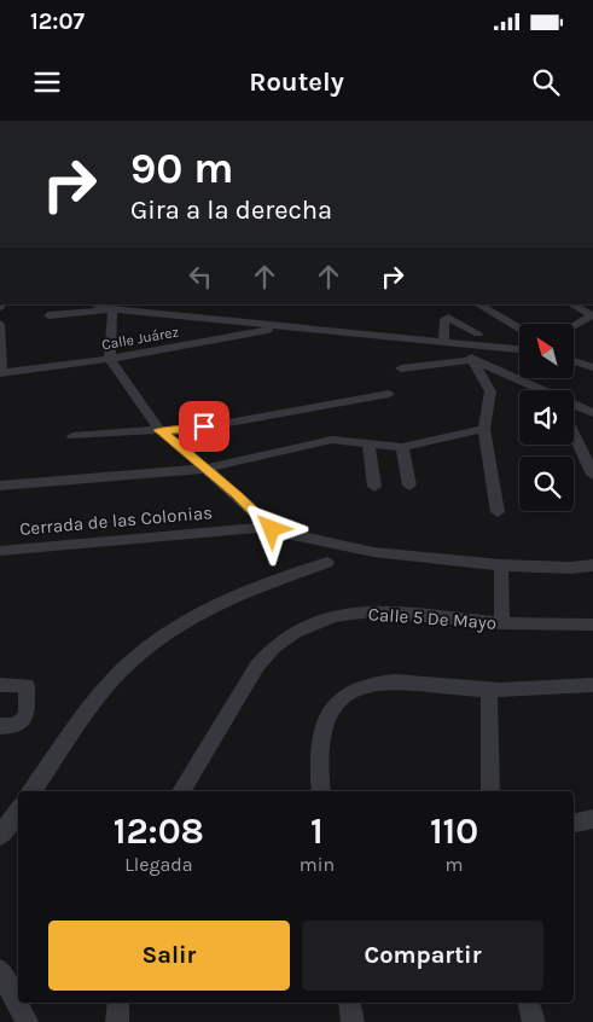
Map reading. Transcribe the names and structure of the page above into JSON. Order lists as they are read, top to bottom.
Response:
{
  "streets": {
    "street": ["Calle Juárez", "Cerrada de las Colonias", "Calle 5 De Mayo"]
  },
  "north": "top left",
  "page": {
    "status": "12:07",
    "header": "Routely",
    "turn": ["90 m", "Gira a la derecha"],
    "eta": [
      "12:08",
      "Llegada",
      "1",
      "min",
      "110",
      "m"
    ],
    "buttons": ["Salir", "Compartir"]
  }
}
